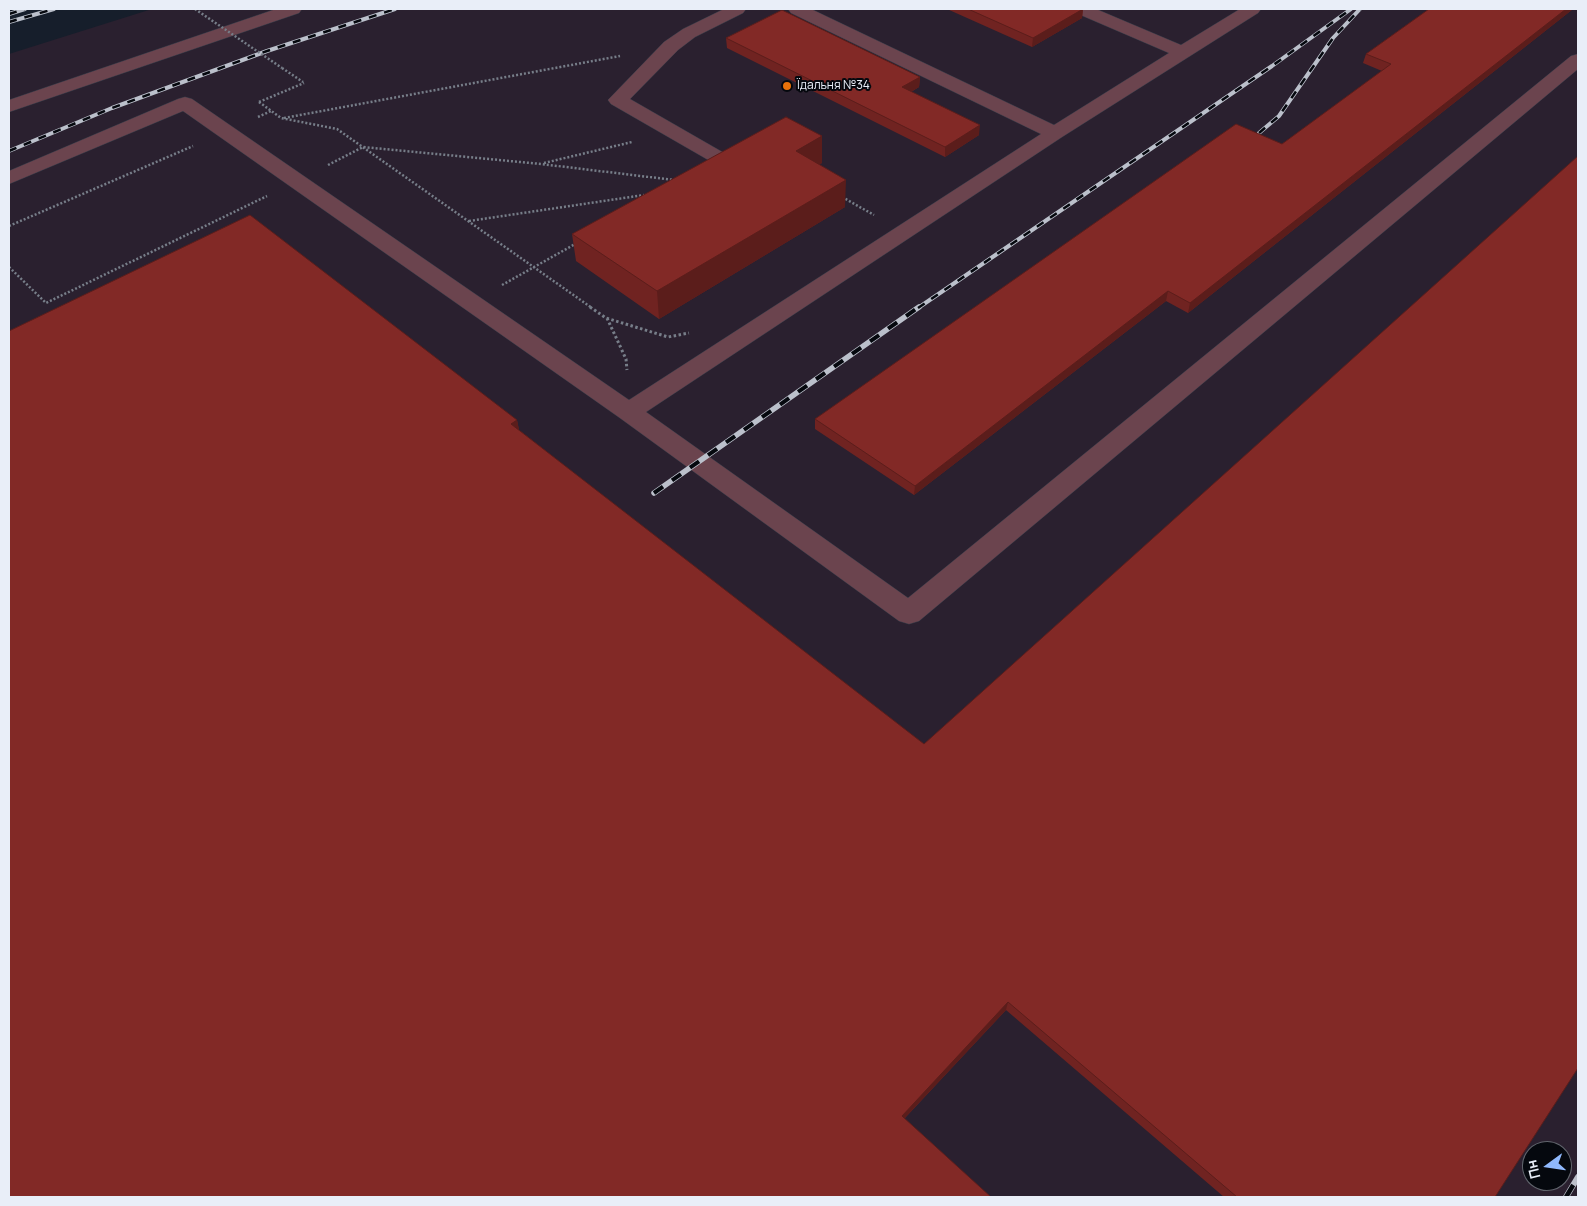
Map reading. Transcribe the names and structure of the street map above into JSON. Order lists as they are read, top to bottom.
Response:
{
  "places": ["Їдальня №34"],
  "north": "left"
}
